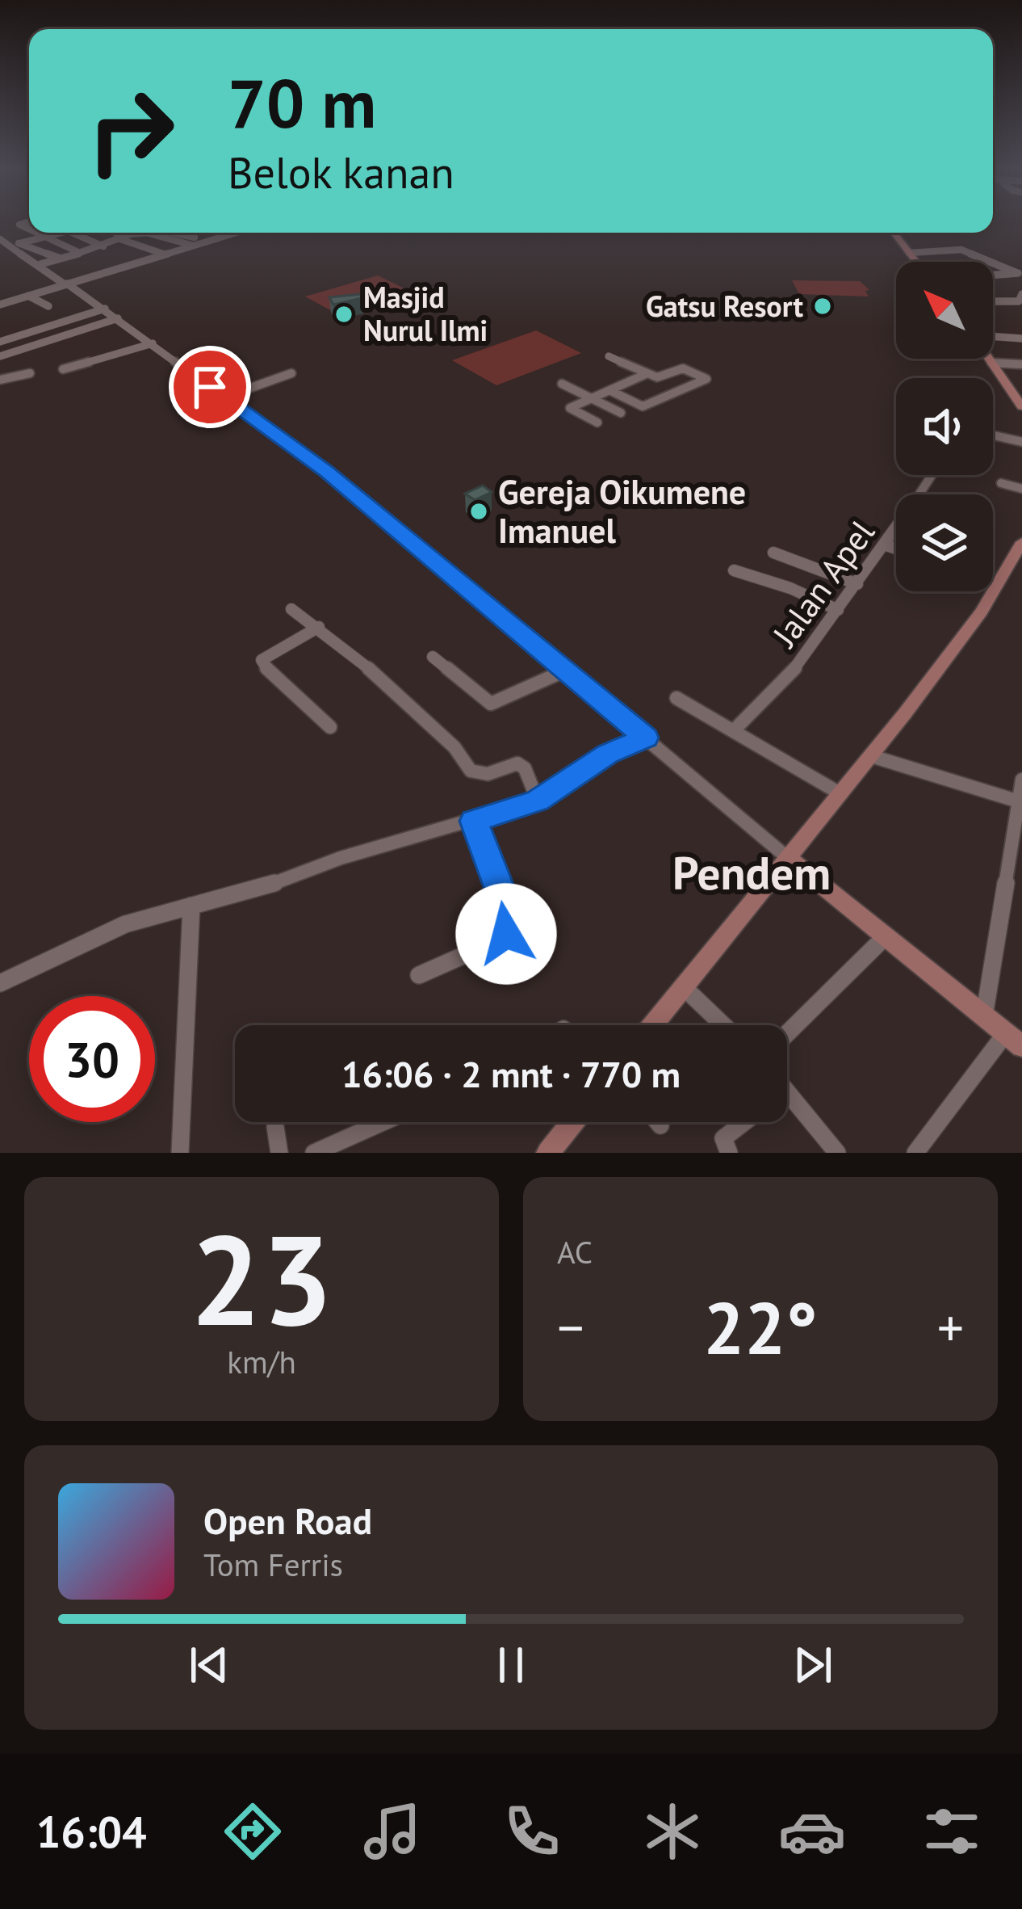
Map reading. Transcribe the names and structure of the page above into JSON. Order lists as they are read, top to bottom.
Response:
{
  "streets": {
    "street": ["Jalan Apel"]
  },
  "districts": ["Pendem"],
  "places": ["Gatsu Resort", "Masjid Nurul Ilmi", "Gereja Oikumene Imanuel"],
  "north": "top left",
  "page": {
    "turn": ["70 m", "Belok kanan"],
    "limit": "30",
    "trip": "16:06 · 2 mnt · 770 m",
    "tile": [
      ["23", "km/h"],
      "AC"
    ],
    "heat": ["−", "22°", "+"],
    "song": ["Open Road", "Tom Ferris"],
    "tabs": "16:04"
  }
}
